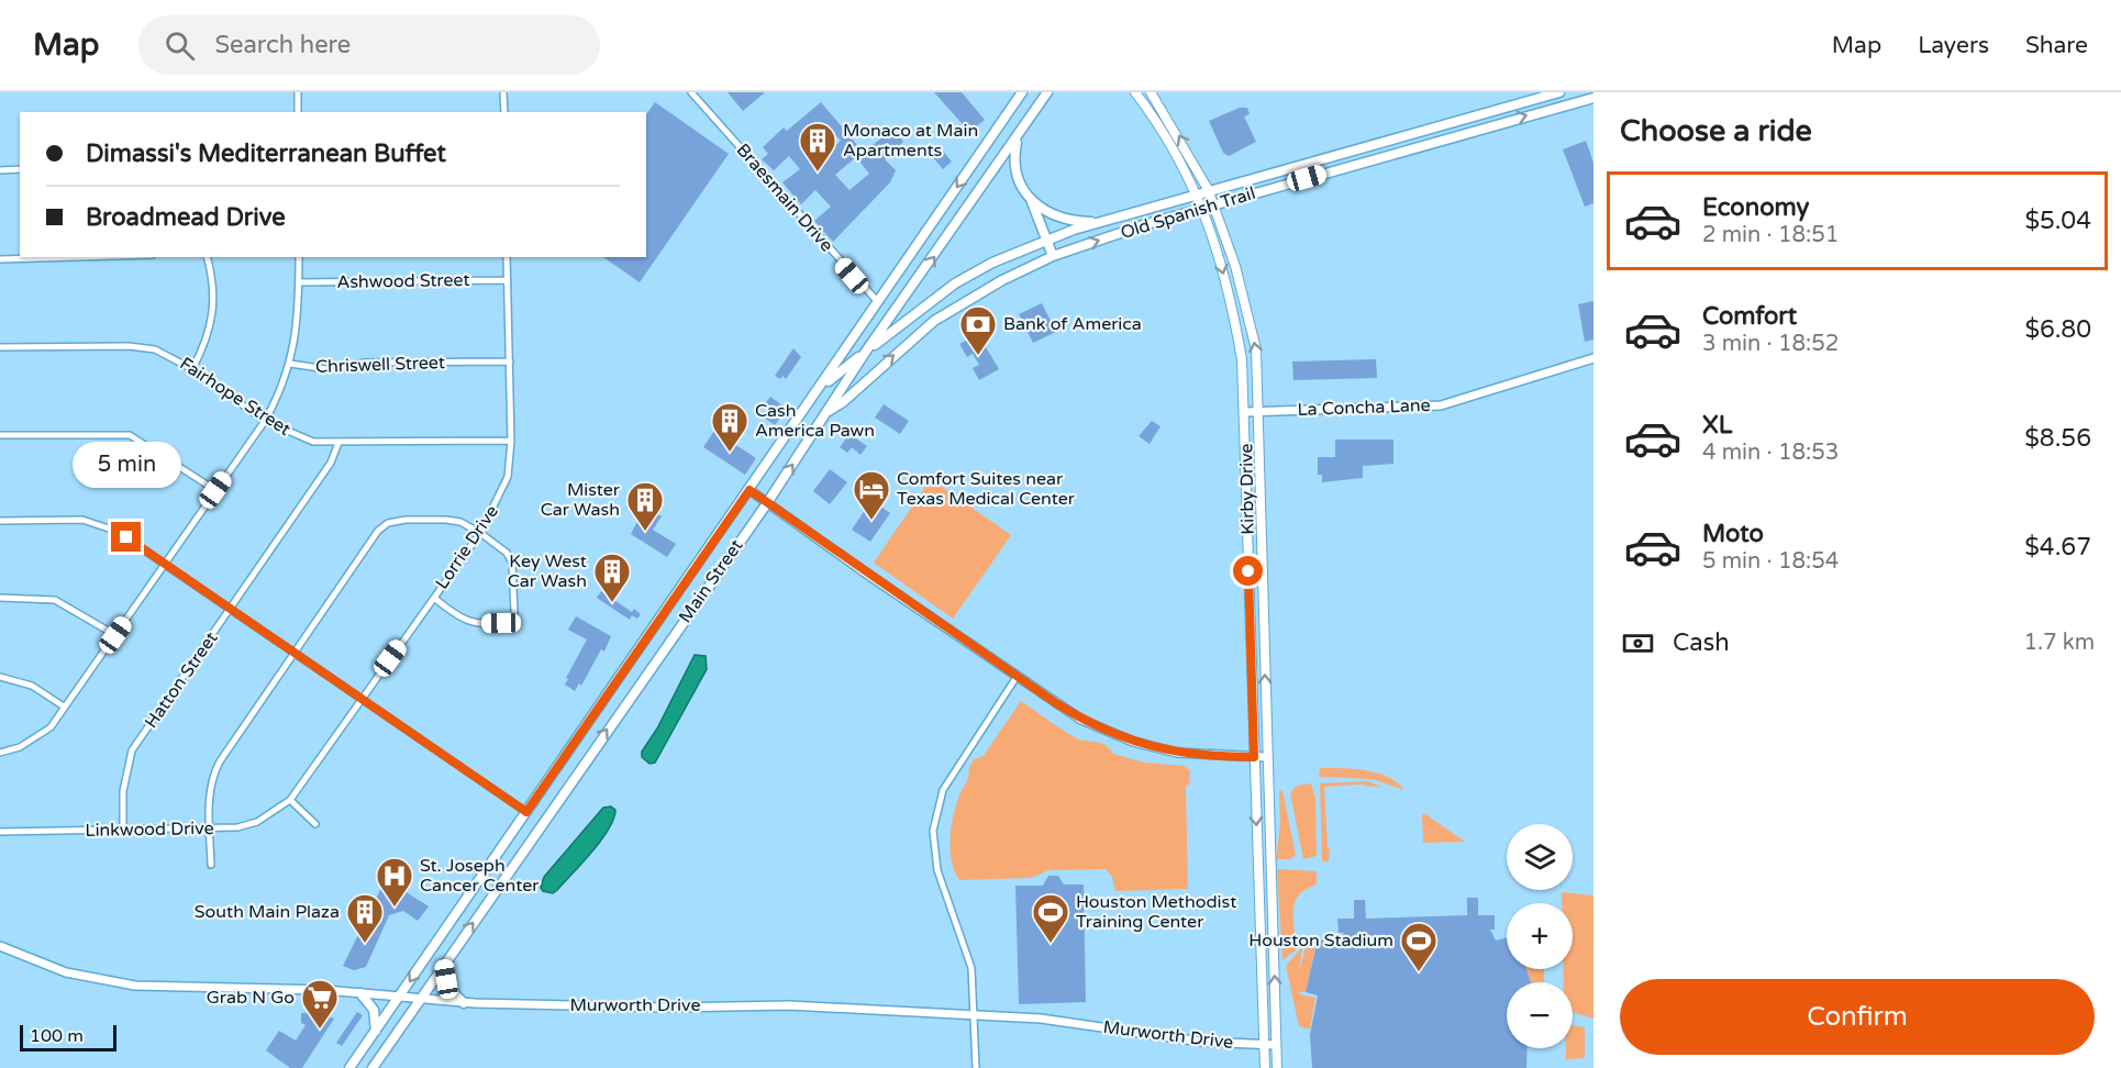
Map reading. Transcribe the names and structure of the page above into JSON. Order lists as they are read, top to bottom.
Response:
{
  "streets": {
    "main road": ["Old Spanish Trail", "Kirby Drive", "Main Street"],
    "street": [
      "Braesmain Drive",
      "Ashwood Street",
      "Chriswell Street",
      "Fairhope Street",
      "La Concha Lane",
      "Lorrie Drive",
      "Hatton Street",
      "Linkwood Drive",
      "Murworth Drive"
    ]
  },
  "crossings": [
    ["Braesmain Drive", "Main Street"],
    ["Old Spanish Trail", "Kirby Drive"],
    ["Old Spanish Trail", "Main Street"],
    ["Ashwood Street", "Lorrie Drive"],
    ["Chriswell Street", "Lorrie Drive"],
    ["Fairhope Street", "Lorrie Drive"],
    ["Fairhope Street", "Hatton Street"],
    ["La Concha Lane", "Kirby Drive"],
    ["Kirby Drive", "Murworth Drive"],
    ["Lorrie Drive", "Linkwood Drive"],
    ["Main Street", "Murworth Drive"],
    ["Hatton Street", "Linkwood Drive"]
  ],
  "places": {
    "building": [
      "Monaco at Main Apartments",
      "Cash America Pawn",
      "Mister Car Wash",
      "Key West Car Wash",
      "South Main Plaza"
    ],
    "bank": ["Bank of America"],
    "hotel": ["Comfort Suites near Texas Medical Center"],
    "hospital": ["St. Joseph Cancer Center"],
    "sports": ["Houston Methodist Training Center", "Houston Stadium"],
    "supermarket": ["Grab N Go"]
  },
  "scale_bar": "100 m",
  "page": {
    "header": "Map",
    "search": "Search here",
    "nav": ["Map", "Layers", "Share"],
    "heading": "Choose a ride",
    "banner": ["Dimassi's Mediterranean Buffet", "Broadmead Drive"],
    "list": [
      {
        "name": "Economy",
        "note": "2 min · 18:51",
        "value": "$5.04"
      },
      {
        "name": "Comfort",
        "note": "3 min · 18:52",
        "value": "$6.80"
      },
      {
        "name": "XL",
        "note": "4 min · 18:53",
        "value": "$8.56"
      },
      {
        "name": "Moto",
        "note": "5 min · 18:54",
        "value": "$4.67"
      }
    ],
    "bubble": "5 min",
    "pay": ["Cash", "1.7 km"],
    "map_buttons": ["+", "−"],
    "buttons": "Confirm",
    "scale": "100 m"
  }
}
